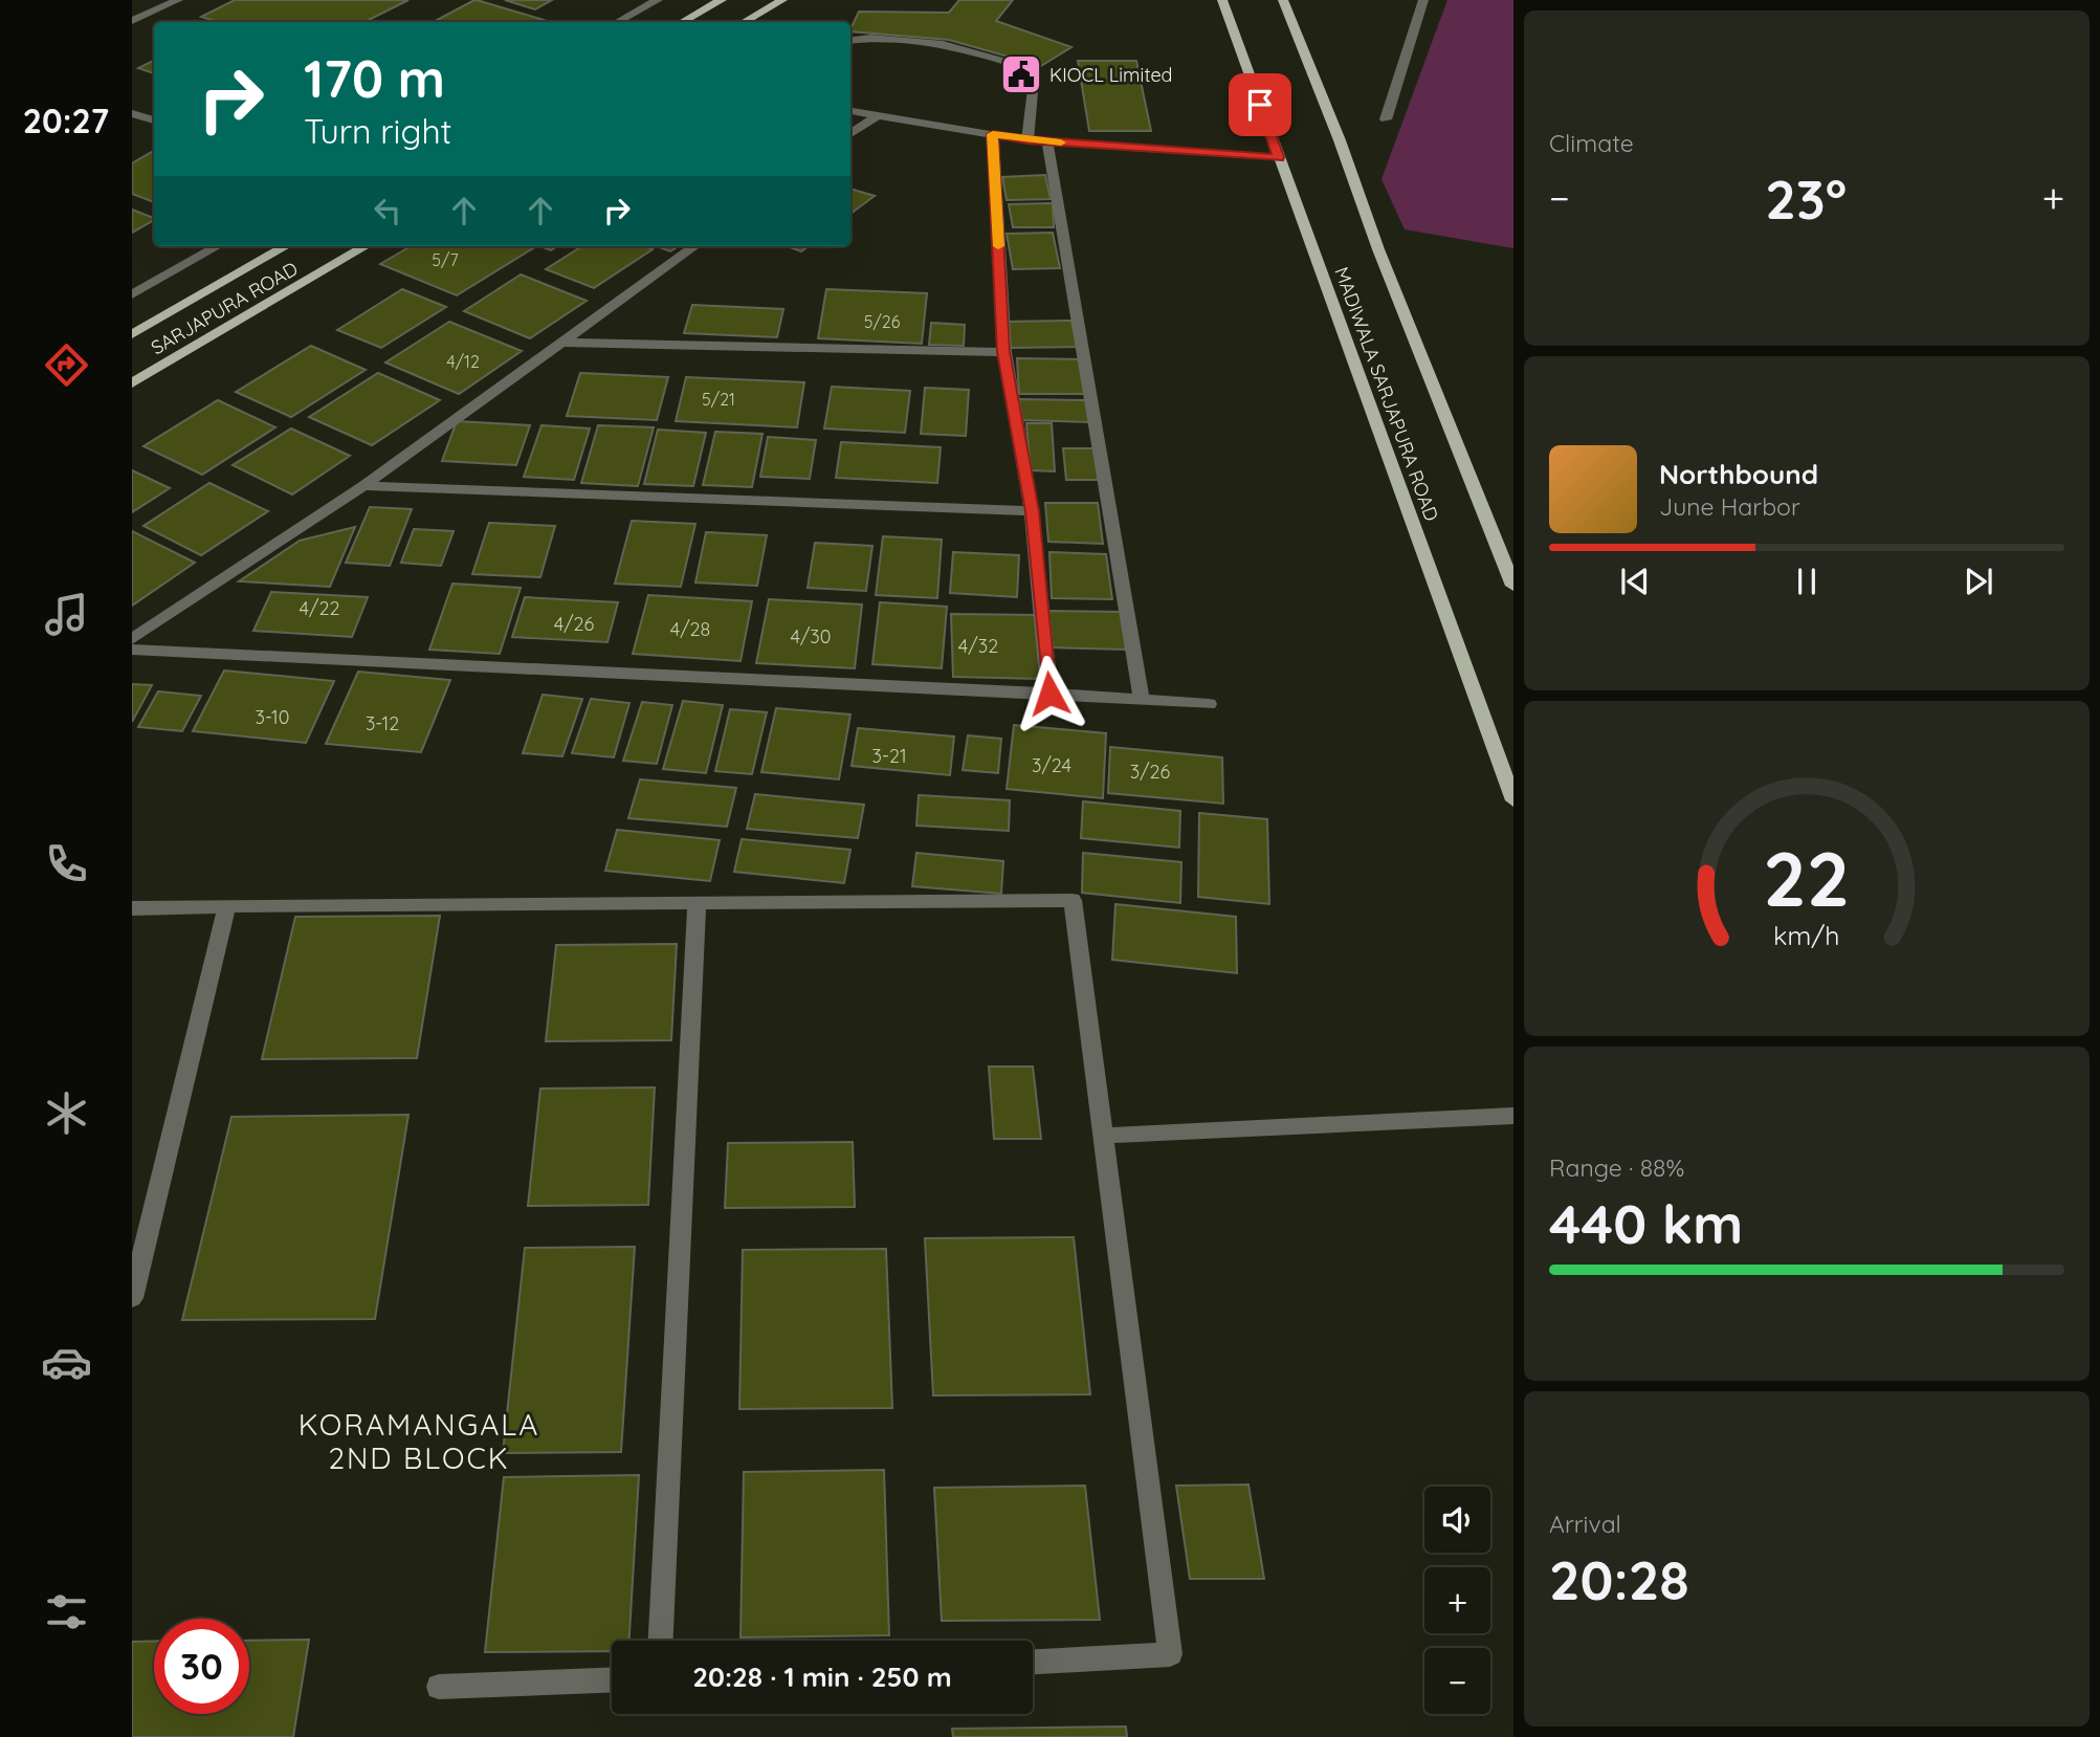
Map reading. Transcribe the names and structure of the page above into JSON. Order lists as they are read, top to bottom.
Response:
{
  "streets": {
    "main road": ["SARJAPURA ROAD", "MADIWALA SARJAPURA ROAD"]
  },
  "districts": ["KORAMANGALA 2ND BLOCK"],
  "places": {
    "public building": ["KIOCL Limited"]
  },
  "house_numbers": [
    "5/7",
    "5/26",
    "4/12",
    "5/21",
    "4/22",
    "4/26",
    "4/28",
    "4/30",
    "4/32",
    "3-10",
    "3-12",
    "3-21",
    "3/24",
    "3/26"
  ],
  "page": {
    "tabs": "20:27",
    "tile": [
      "Climate",
      ["Range · 88%", "440 km"],
      ["Arrival", "20:28"]
    ],
    "turn": ["170 m", "Turn right"],
    "heat": ["−", "23°", "+"],
    "song": ["Northbound", "June Harbor"],
    "map_buttons": ["+", "−"],
    "limit": "30",
    "trip": "20:28 · 1 min · 250 m",
    "gauge": ["22", "km/h"]
  }
}
